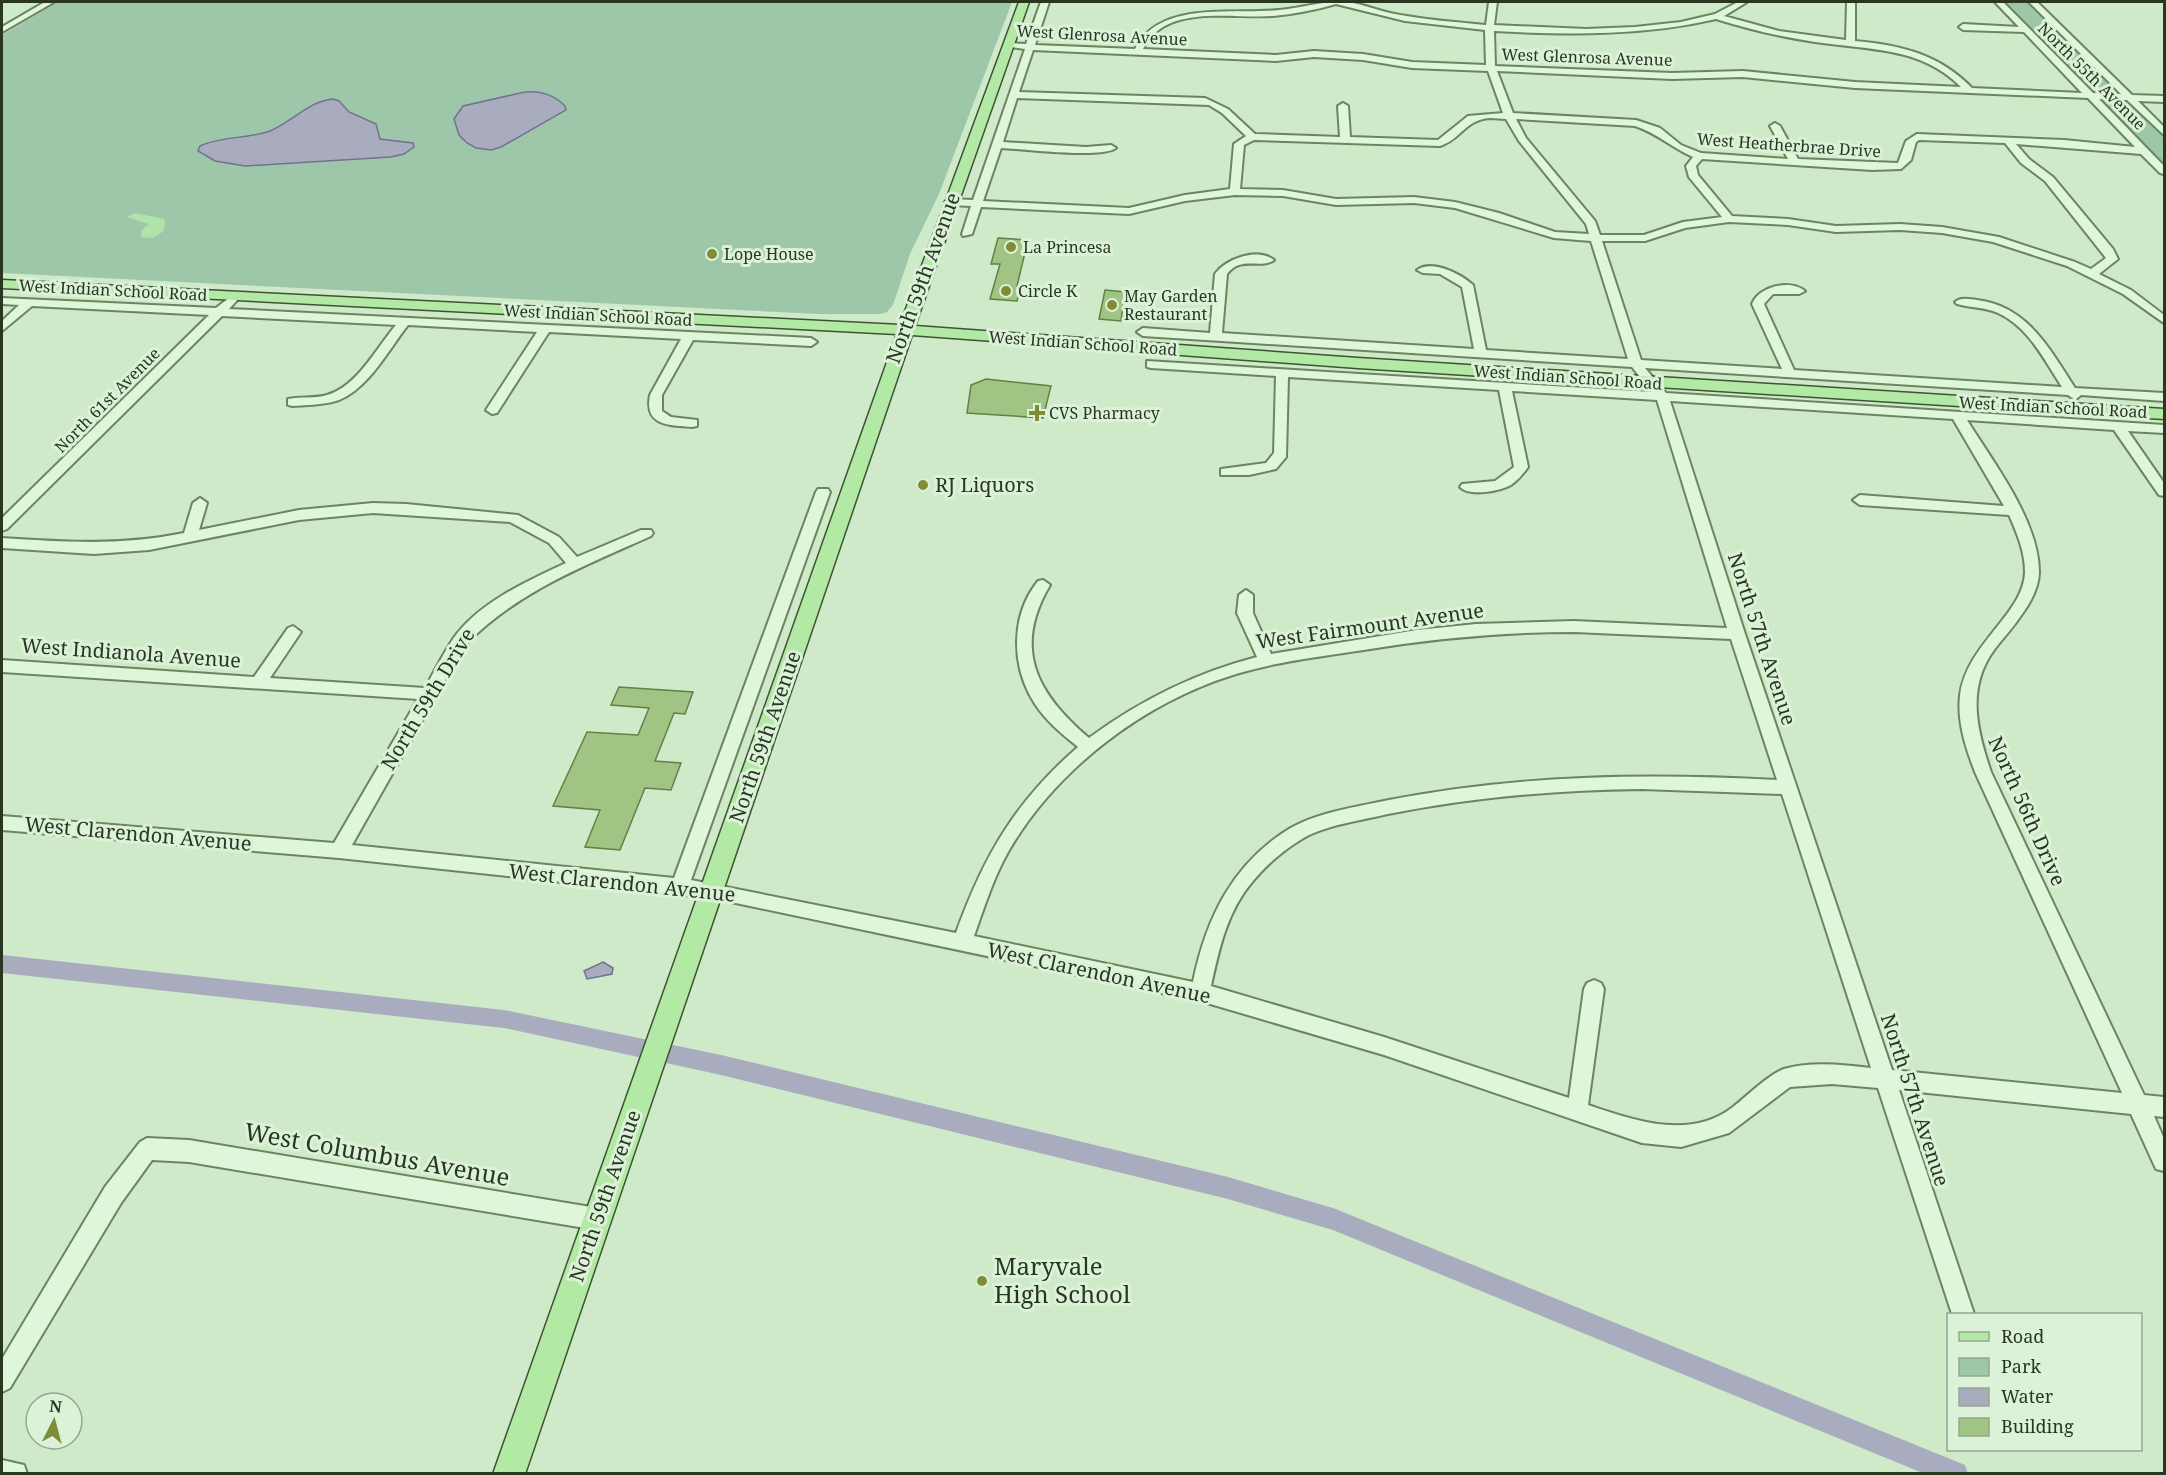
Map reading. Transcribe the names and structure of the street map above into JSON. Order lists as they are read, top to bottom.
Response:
{
  "streets": {
    "main road": ["North 59th Avenue", "West Indian School Road"],
    "street": [
      "West Glenrosa Avenue",
      "North 55th Avenue",
      "West Heatherbrae Drive",
      "North 61st Avenue",
      "West Fairmount Avenue",
      "North 57th Avenue",
      "West Indianola Avenue",
      "North 59th Drive",
      "North 56th Drive",
      "West Clarendon Avenue",
      "West Columbus Avenue"
    ]
  },
  "crossings": [
    ["West Glenrosa Avenue", "North 55th Avenue"],
    ["West Glenrosa Avenue", "North 59th Avenue"],
    ["West Glenrosa Avenue", "North 57th Avenue"],
    ["North 55th Avenue", "West Heatherbrae Drive"],
    ["West Heatherbrae Drive", "North 57th Avenue"],
    ["North 59th Avenue", "West Indian School Road"],
    ["North 59th Avenue", "West Clarendon Avenue"],
    ["North 59th Avenue", "West Columbus Avenue"],
    ["West Indian School Road", "North 61st Avenue"],
    ["West Indian School Road", "North 57th Avenue"],
    ["West Indian School Road", "North 56th Drive"],
    ["West Fairmount Avenue", "North 57th Avenue"],
    ["West Fairmount Avenue", "West Clarendon Avenue"],
    ["North 57th Avenue", "West Clarendon Avenue"],
    ["West Indianola Avenue", "North 59th Drive"],
    ["North 59th Drive", "West Clarendon Avenue"],
    ["North 56th Drive", "West Clarendon Avenue"]
  ],
  "places": {
    "other": [
      "La Princesa",
      "Lope House",
      "Circle K",
      "May Garden Restaurant",
      "RJ Liquors",
      "Maryvale High School"
    ],
    "health": ["CVS Pharmacy"]
  },
  "legend": [
    "Road",
    "Park",
    "Water",
    "Building"
  ],
  "north": "top"
}
